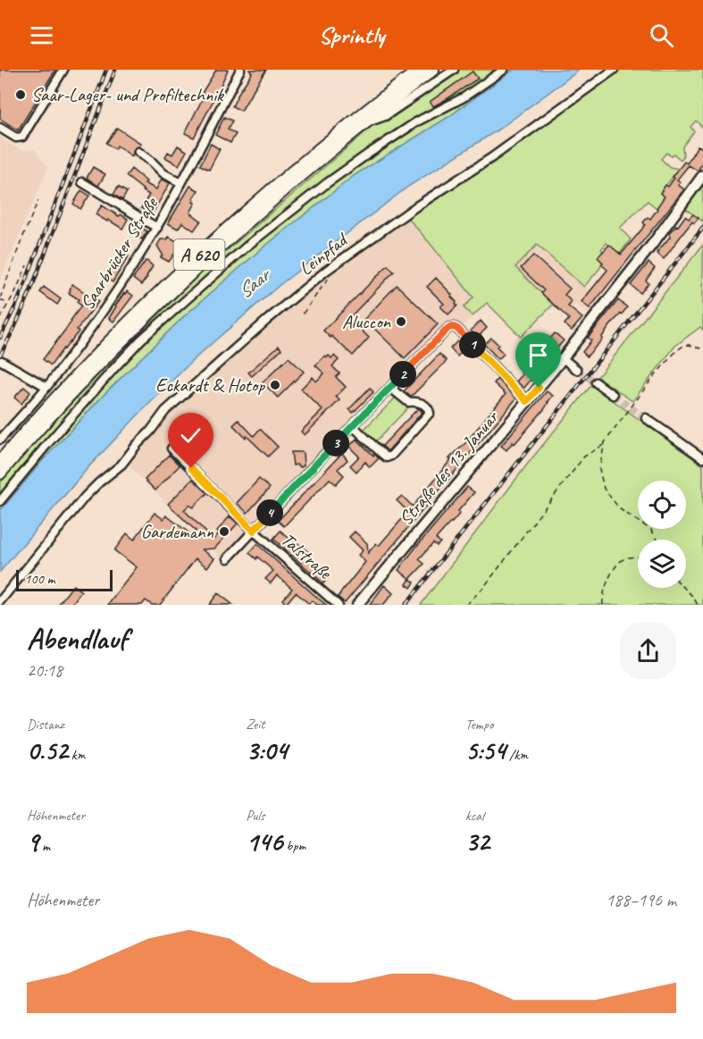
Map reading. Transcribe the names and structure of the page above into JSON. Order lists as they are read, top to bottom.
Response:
{
  "streets": {
    "highway": ["A 620"],
    "main road": ["Straße des 13. Januar"],
    "street": ["Saarbrücker Straße", "Leinpfad", "Talstraße"]
  },
  "water": ["Saar"],
  "places": [
    "Saar-Lager- und Profiltechnik",
    "Aluccon",
    "Eckardt & Hotop",
    "Gardemann"
  ],
  "scale_bar": "100 m",
  "page": {
    "header": "Sprintly",
    "pins": [
      "1",
      "2",
      "3",
      "4"
    ],
    "scale": "100 m",
    "heading": ["Abendlauf", "20:18"],
    "stats": [
      ["Distanz", "0.52 km"],
      ["Zeit", "3:04"],
      ["Tempo", "5:54 /km"],
      ["Höhenmeter", "9 m"],
      ["Puls", "146 bpm"],
      ["kcal", "32"]
    ],
    "chart": ["Höhenmeter", "188–196 m"]
  }
}
